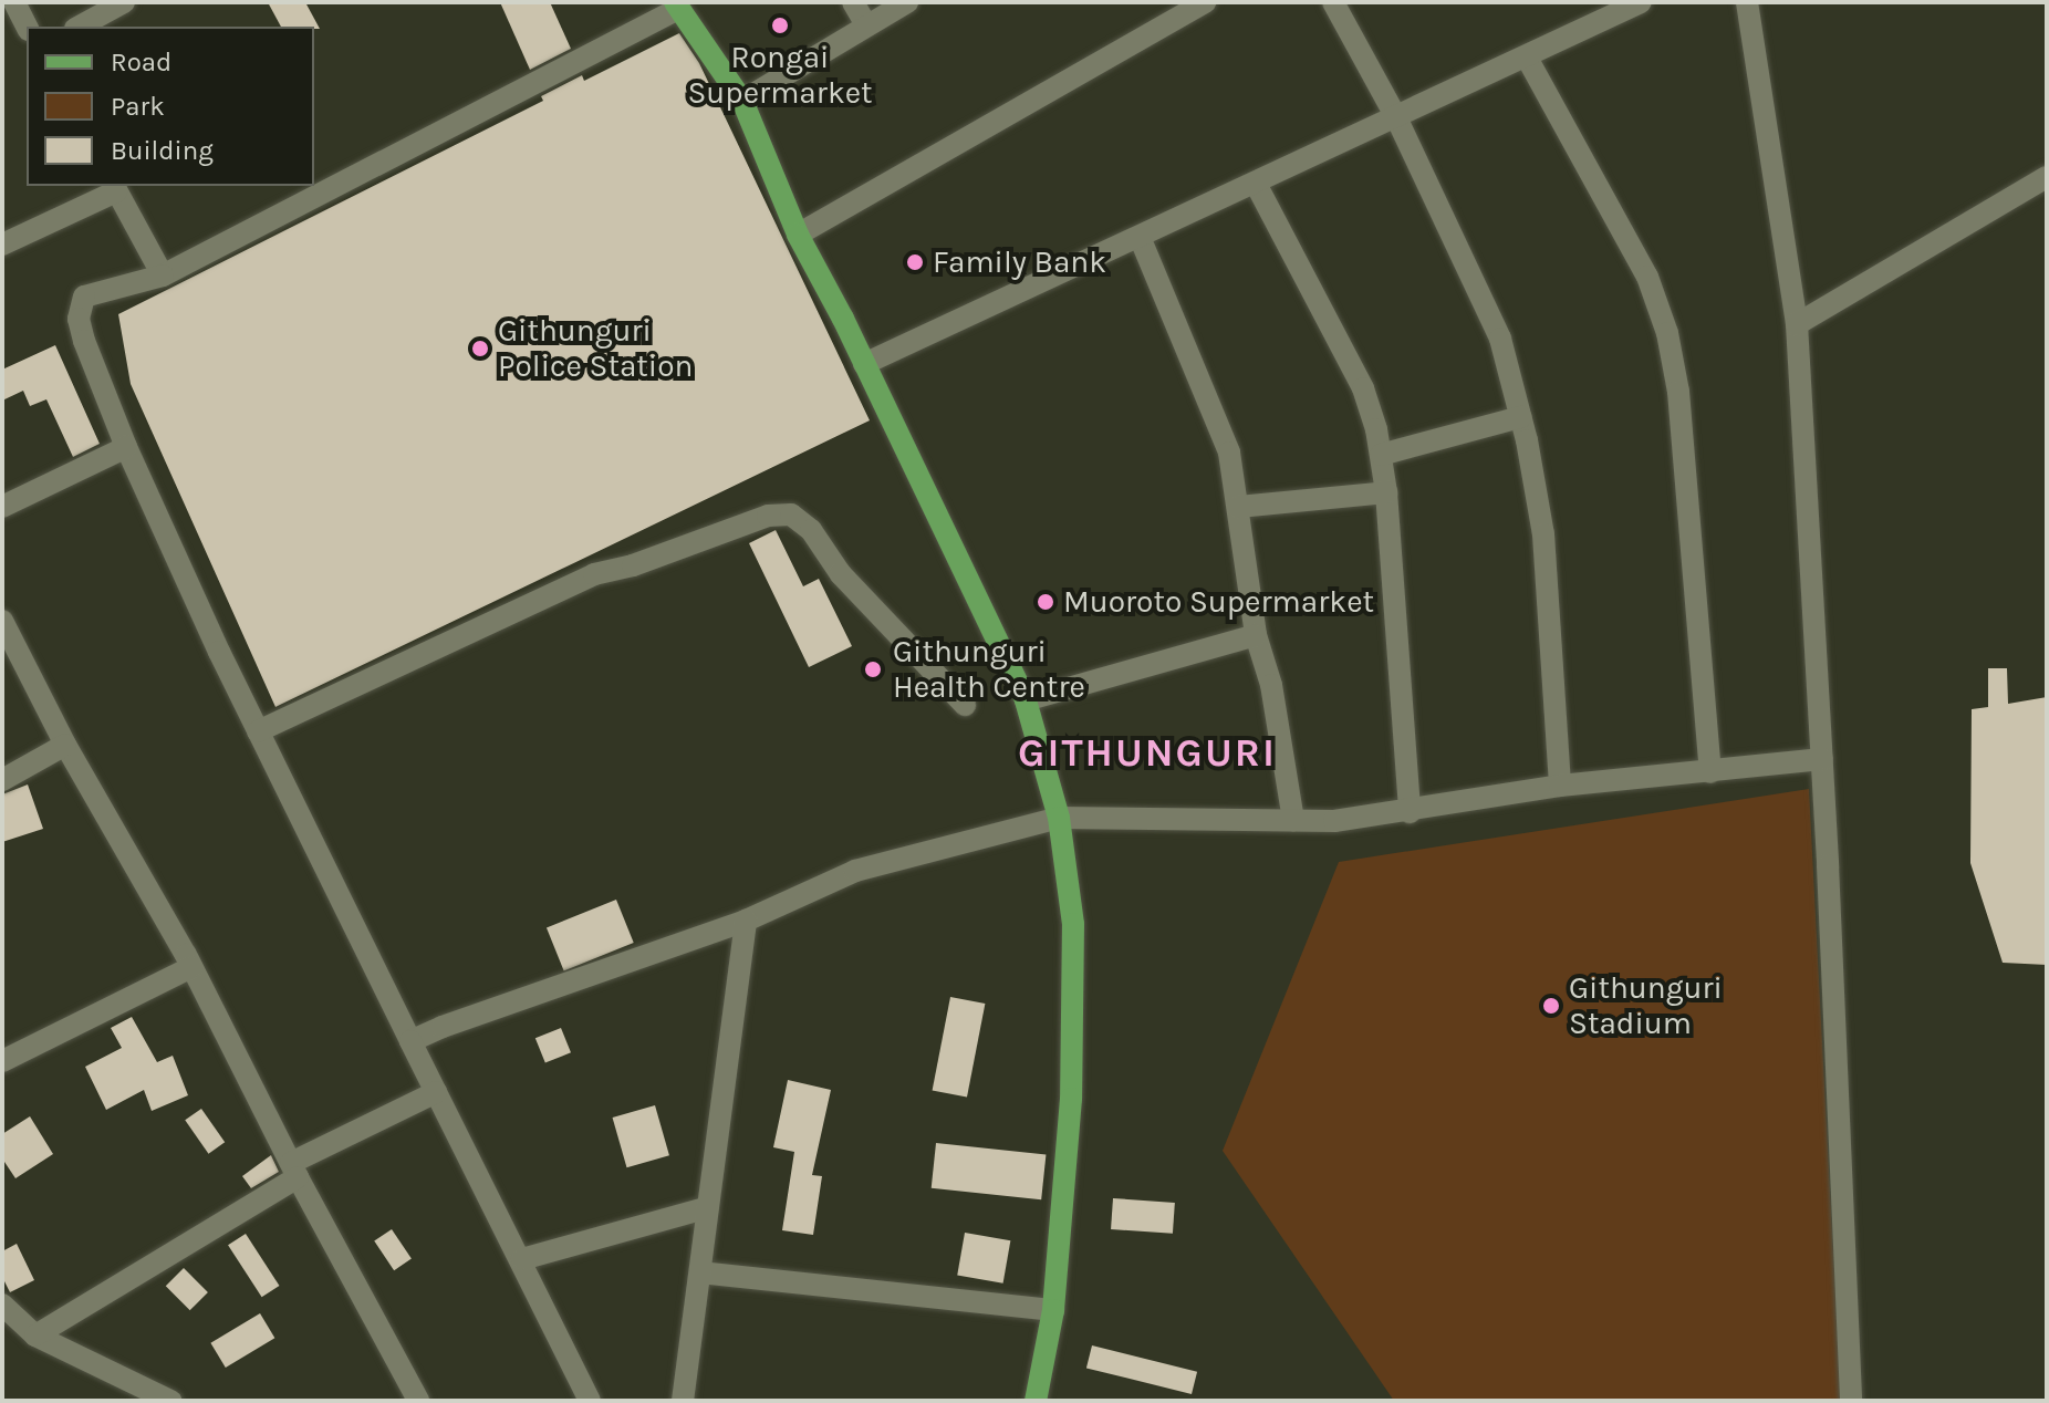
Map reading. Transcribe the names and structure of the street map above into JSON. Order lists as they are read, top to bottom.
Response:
{
  "districts": ["GITHUNGURI"],
  "places": [
    "Rongai Supermarket",
    "Family Bank",
    "Githunguri Police Station",
    "Muoroto Supermarket",
    "Githunguri Health Centre",
    "Githunguri Stadium"
  ],
  "legend": ["Road", "Park", "Building"]
}
